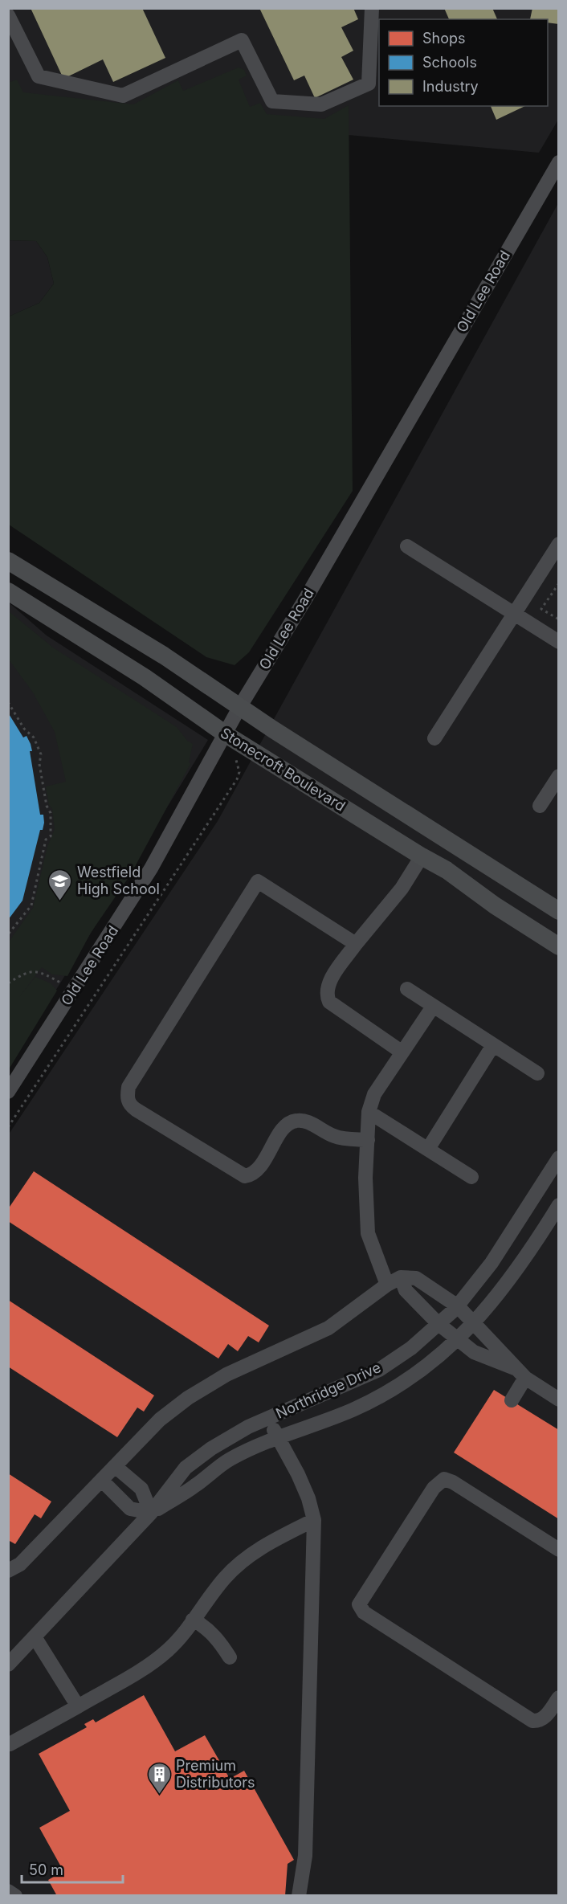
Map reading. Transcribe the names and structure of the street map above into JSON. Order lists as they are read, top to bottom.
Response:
{
  "streets": {
    "main road": ["Stonecroft Boulevard"],
    "street": ["Old Lee Road", "Northridge Drive"]
  },
  "crossings": [
    ["Old Lee Road", "Stonecroft Boulevard"]
  ],
  "places": {
    "school or university": ["Westfield High School"],
    "building": ["Premium Distributors"]
  },
  "legend": ["Shops", "Schools", "Industry"],
  "scale_bar": "50 m"
}
